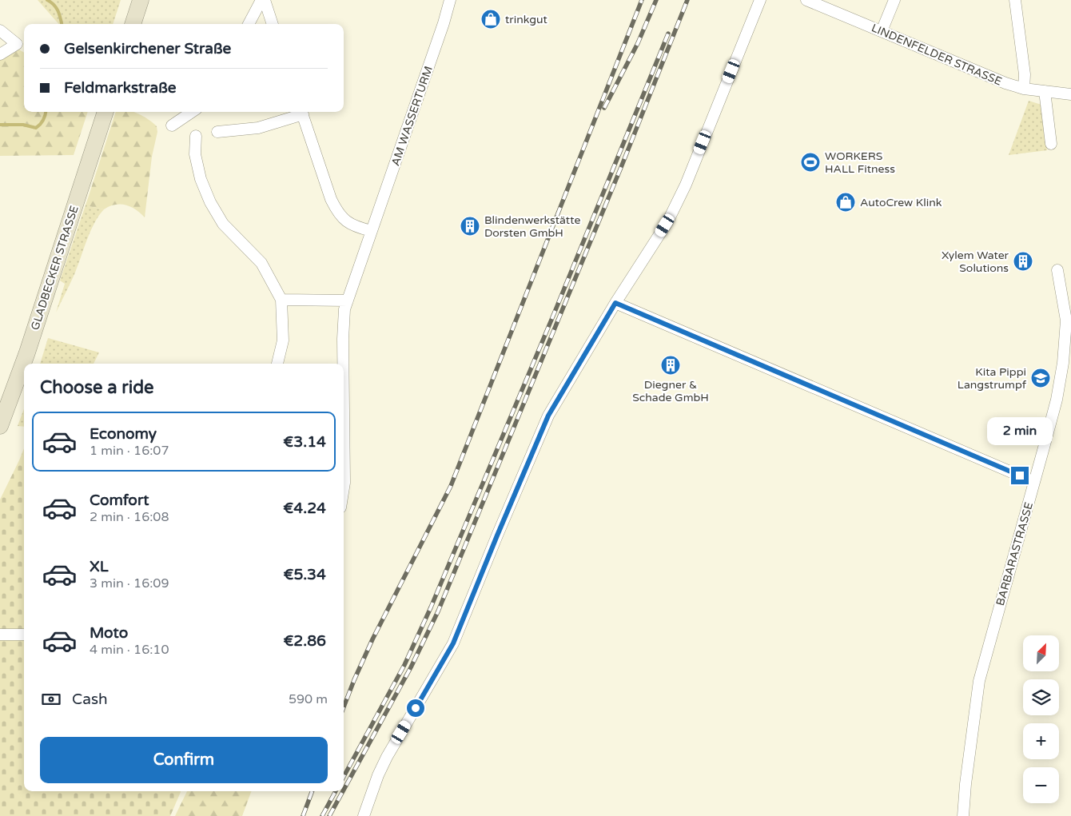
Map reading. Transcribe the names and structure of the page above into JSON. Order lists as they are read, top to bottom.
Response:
{
  "streets": {
    "main road": ["GLADBECKER STRASSE"],
    "street": ["LINDENFELDER STRASSE", "AM WASSERTURM", "BARBARASTRASSE"]
  },
  "places": {
    "shop": ["trinkgut", "AutoCrew Klink"],
    "sports": ["WORKERS HALL Fitness"],
    "building": ["Blindenwerkstätte Dorsten GmbH", "Xylem Water Solutions", "Diegner & Schade GmbH"],
    "school or university": ["Kita Pippi Langstrumpf"]
  },
  "north": "top right",
  "page": {
    "banner": ["Gelsenkirchener Straße", "Feldmarkstraße"],
    "heading": "Choose a ride",
    "list": [
      {
        "name": "Economy",
        "note": "1 min · 16:07",
        "value": "€3.14"
      },
      {
        "name": "Comfort",
        "note": "2 min · 16:08",
        "value": "€4.24"
      },
      {
        "name": "XL",
        "note": "3 min · 16:09",
        "value": "€5.34"
      },
      {
        "name": "Moto",
        "note": "4 min · 16:10",
        "value": "€2.86"
      }
    ],
    "bubble": "2 min",
    "map_buttons": ["+", "−"],
    "pay": ["Cash", "590 m"],
    "buttons": "Confirm"
  }
}
